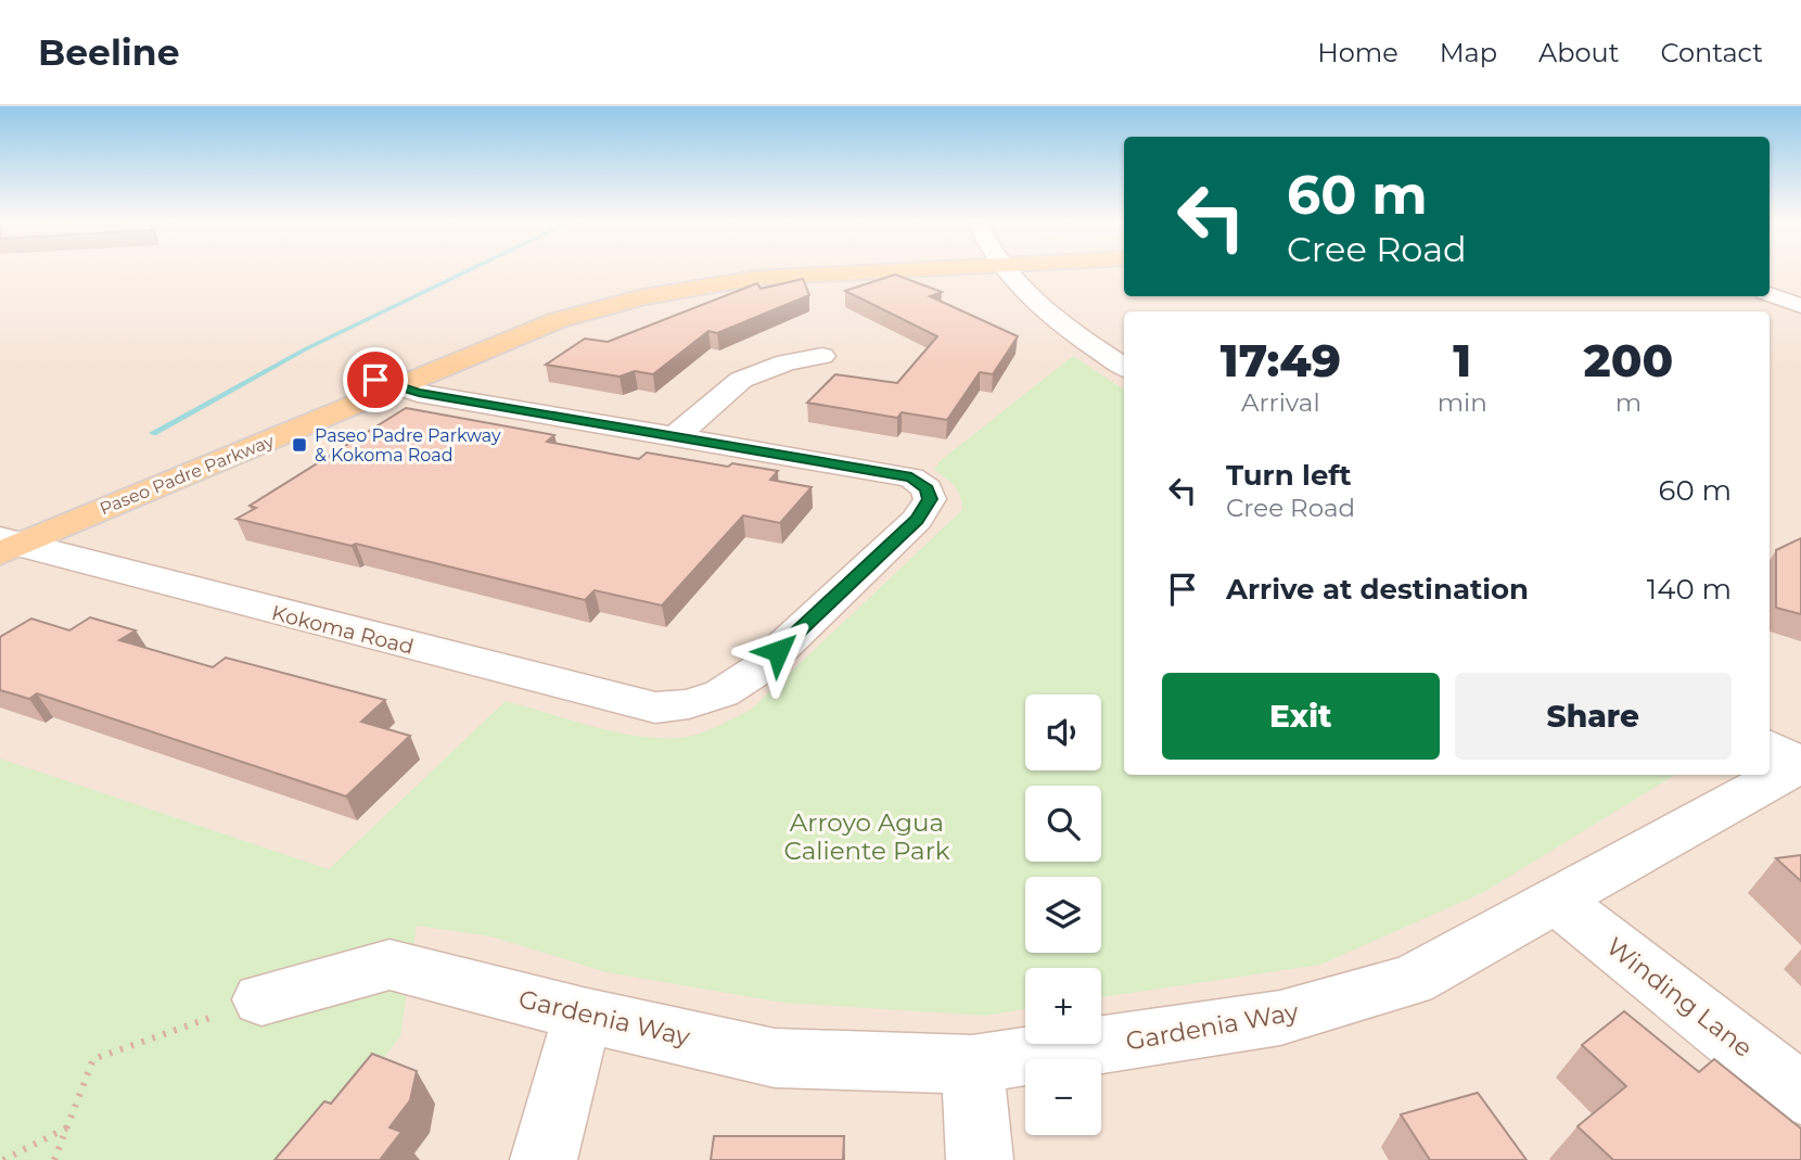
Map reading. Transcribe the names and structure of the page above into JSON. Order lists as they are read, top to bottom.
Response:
{
  "streets": {
    "main road": ["Paseo Padre Parkway"],
    "street": ["Kokoma Road", "Winding Lane", "Gardenia Way"]
  },
  "crossings": [
    ["Paseo Padre Parkway", "Kokoma Road"],
    ["Winding Lane", "Gardenia Way"]
  ],
  "parks": ["Arroyo Agua Caliente Park"],
  "places": {
    "transit": ["Paseo Padre Parkway & Kokoma Road"]
  },
  "page": {
    "header": "Beeline",
    "nav": [
      "Home",
      "Map",
      "About",
      "Contact"
    ],
    "turn": ["60 m", "Cree Road"],
    "eta": [
      "17:49",
      "Arrival",
      "1",
      "min",
      "200",
      "m"
    ],
    "list": [
      {
        "name": "Turn left",
        "note": "Cree Road",
        "value": "60 m"
      },
      {
        "name": "Arrive at destination",
        "value": "140 m"
      }
    ],
    "buttons": ["Exit", "Share"],
    "map_buttons": ["+", "−"]
  }
}
